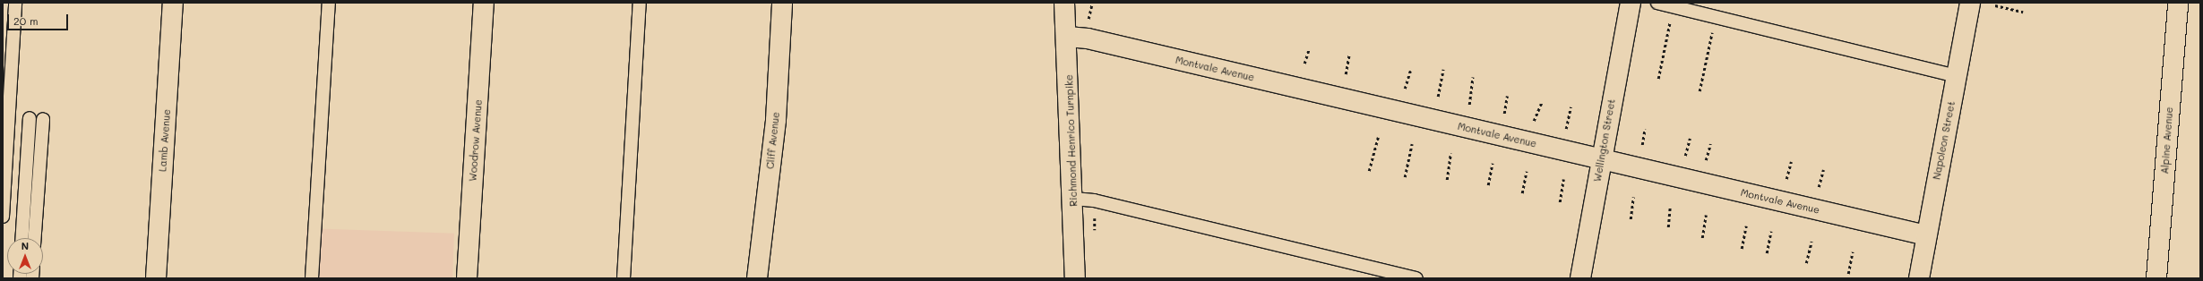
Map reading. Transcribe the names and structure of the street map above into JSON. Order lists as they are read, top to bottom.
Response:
{
  "streets": {
    "street": [
      "Montvale Avenue",
      "Lamb Avenue",
      "Woodrow Avenue",
      "Cliff Avenue",
      "Richmond Henrico Turnpike",
      "Wellington Street",
      "Napoleon Street",
      "Alpine Avenue"
    ]
  },
  "crossings": [
    ["Montvale Avenue", "Richmond Henrico Turnpike"],
    ["Montvale Avenue", "Wellington Street"],
    ["Montvale Avenue", "Napoleon Street"]
  ],
  "scale_bar": "20 m",
  "north": "top"
}
